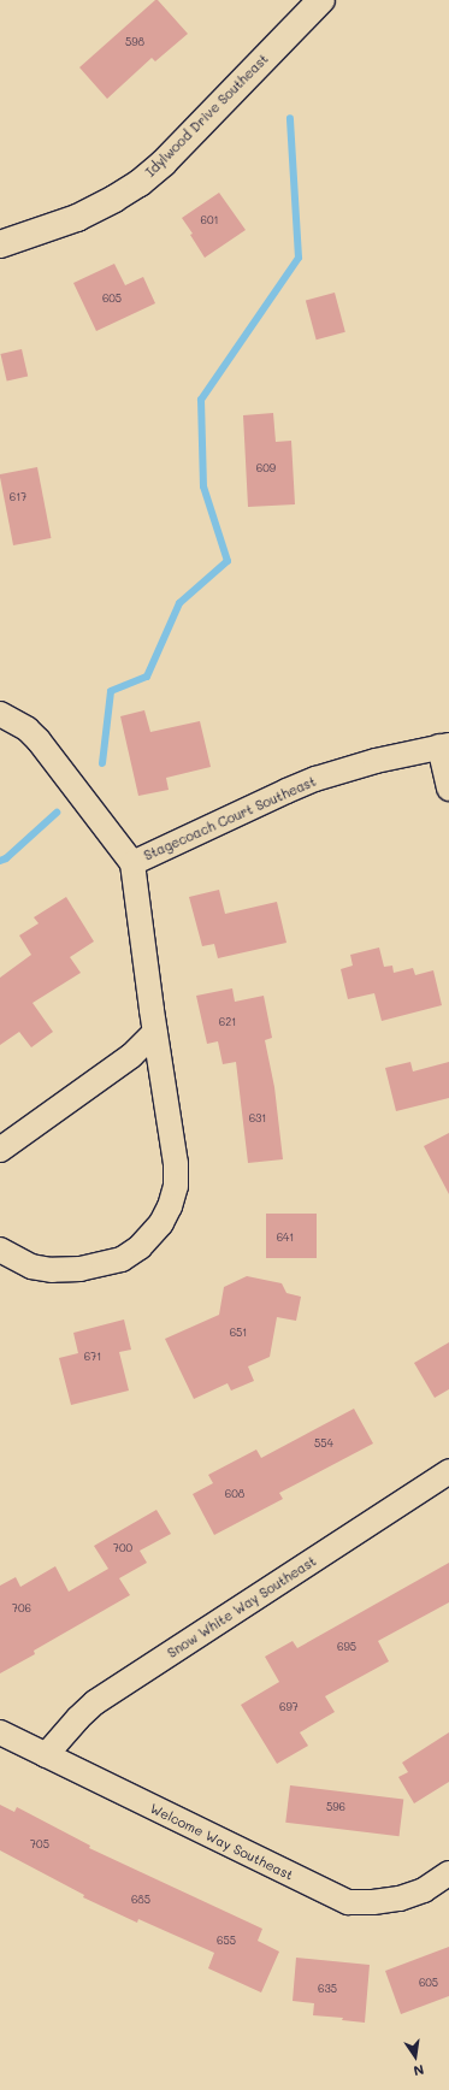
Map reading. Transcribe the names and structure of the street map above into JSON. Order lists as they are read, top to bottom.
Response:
{
  "streets": {
    "street": [
      "Idylwood Drive Southeast",
      "Stagecoach Court Southeast",
      "Snow White Way Southeast",
      "Welcome Way Southeast"
    ]
  },
  "crossings": [
    ["Snow White Way Southeast", "Welcome Way Southeast"]
  ],
  "house_numbers": [
    "598",
    "601",
    "605",
    "609",
    "617",
    "621",
    "631",
    "641",
    "651",
    "671",
    "554",
    "608",
    "700",
    "706",
    "695",
    "697",
    "596",
    "705",
    "685",
    "655",
    "605",
    "635"
  ],
  "north": "bottom"
}
